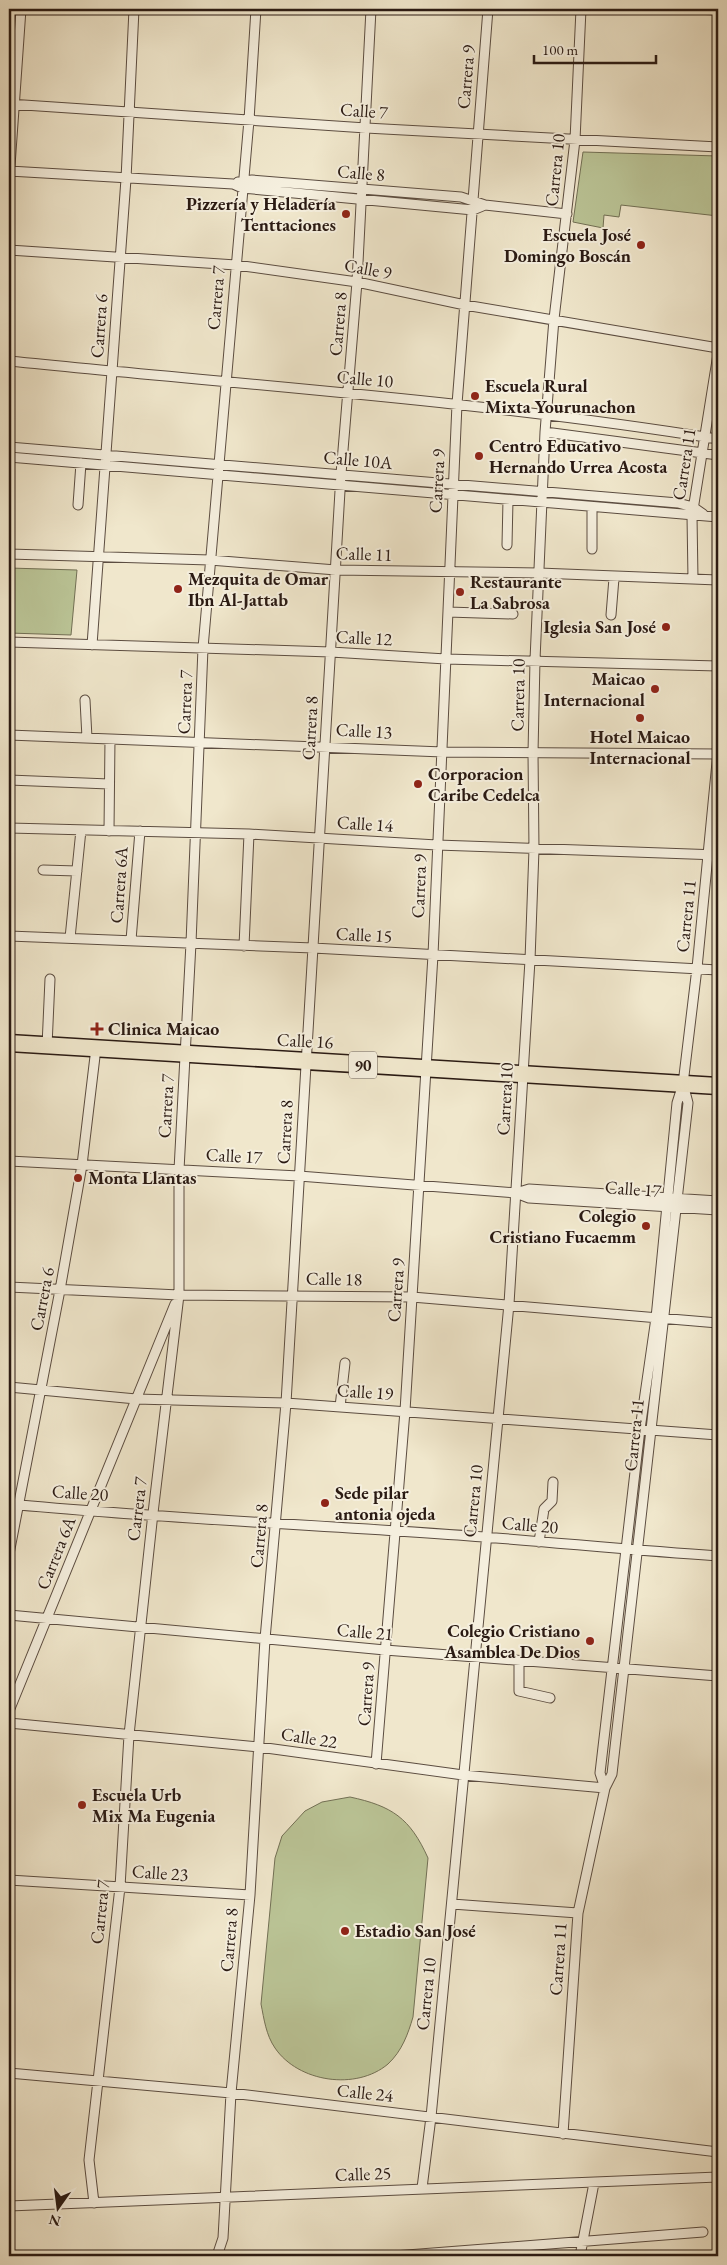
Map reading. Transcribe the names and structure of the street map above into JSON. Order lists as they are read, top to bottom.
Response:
{
  "streets": {
    "highway": ["Calle 16", "90"],
    "street": [
      "Carrera 9",
      "Calle 7",
      "Carrera 10",
      "Calle 8",
      "Calle 9",
      "Carrera 7",
      "Carrera 8",
      "Carrera 6",
      "Calle 10",
      "Calle 10A",
      "Carrera 11",
      "Calle 11",
      "Calle 12",
      "Calle 13",
      "Calle 14",
      "Carrera 6A",
      "Calle 15",
      "Calle 17",
      "Calle 18",
      "Calle 19",
      "Calle 20",
      "Calle 21",
      "Calle 22",
      "Calle 23",
      "Calle 24",
      "Calle 25"
    ]
  },
  "crossings": [
    ["Carrera 9", "Calle 7"],
    ["Carrera 9", "Calle 8"],
    ["Carrera 9", "Calle 9"],
    ["Carrera 9", "Calle 10"],
    ["Carrera 9", "Calle 10A"],
    ["Carrera 9", "Calle 11"],
    ["Carrera 9", "Calle 12"],
    ["Carrera 9", "Calle 13"],
    ["Carrera 9", "Calle 14"],
    ["Carrera 9", "Calle 15"],
    ["Carrera 9", "Calle 16"],
    ["Carrera 9", "Calle 17"],
    ["Carrera 9", "Calle 18"],
    ["Carrera 9", "Calle 19"],
    ["Carrera 9", "Calle 20"],
    ["Carrera 9", "Calle 21"],
    ["Carrera 9", "Calle 22"],
    ["Calle 7", "Carrera 10"],
    ["Calle 7", "Carrera 7"],
    ["Calle 7", "Carrera 8"],
    ["Calle 7", "Carrera 6"],
    ["Carrera 10", "Calle 8"],
    ["Carrera 10", "Calle 9"],
    ["Carrera 10", "Calle 10"],
    ["Carrera 10", "Calle 10A"],
    ["Carrera 10", "Calle 11"],
    ["Carrera 10", "Calle 12"],
    ["Carrera 10", "Calle 13"],
    ["Carrera 10", "Calle 14"],
    ["Carrera 10", "Calle 15"],
    ["Carrera 10", "Calle 16"],
    ["Carrera 10", "Calle 17"],
    ["Carrera 10", "Calle 18"],
    ["Carrera 10", "Calle 19"],
    ["Carrera 10", "Calle 20"],
    ["Carrera 10", "Calle 21"],
    ["Carrera 10", "Calle 22"],
    ["Carrera 10", "Calle 24"],
    ["Carrera 10", "Calle 25"],
    ["Calle 8", "Carrera 7"],
    ["Calle 8", "Carrera 8"],
    ["Calle 8", "Carrera 6"],
    ["Calle 9", "Carrera 7"],
    ["Calle 9", "Carrera 8"],
    ["Calle 9", "Carrera 6"],
    ["Carrera 7", "Calle 10"],
    ["Carrera 7", "Calle 10A"],
    ["Carrera 7", "Calle 11"],
    ["Carrera 7", "Calle 12"],
    ["Carrera 7", "Calle 13"],
    ["Carrera 7", "Calle 14"],
    ["Carrera 7", "Carrera 6A"],
    ["Carrera 7", "Calle 15"],
    ["Carrera 7", "Calle 16"],
    ["Carrera 7", "Calle 17"],
    ["Carrera 7", "Calle 18"],
    ["Carrera 7", "Calle 19"],
    ["Carrera 7", "Calle 20"],
    ["Carrera 7", "Calle 21"],
    ["Carrera 7", "Calle 22"],
    ["Carrera 7", "Calle 23"],
    ["Carrera 7", "Calle 24"],
    ["Carrera 7", "Calle 25"],
    ["Carrera 8", "Calle 10"],
    ["Carrera 8", "Calle 10A"],
    ["Carrera 8", "Calle 11"],
    ["Carrera 8", "Calle 12"],
    ["Carrera 8", "Calle 13"],
    ["Carrera 8", "Calle 14"],
    ["Carrera 8", "Calle 15"],
    ["Carrera 8", "Calle 16"],
    ["Carrera 8", "Calle 17"],
    ["Carrera 8", "Calle 18"],
    ["Carrera 8", "Calle 19"],
    ["Carrera 8", "Calle 20"],
    ["Carrera 8", "Calle 21"],
    ["Carrera 8", "Calle 22"],
    ["Carrera 8", "Calle 23"],
    ["Carrera 8", "Calle 24"],
    ["Carrera 8", "Calle 25"],
    ["Carrera 6", "Calle 10"],
    ["Carrera 6", "Calle 10A"],
    ["Carrera 6", "Calle 11"],
    ["Carrera 6", "Calle 12"],
    ["Carrera 6", "Calle 16"],
    ["Carrera 6", "Calle 17"],
    ["Carrera 6", "Calle 18"],
    ["Carrera 6", "Calle 19"],
    ["Carrera 6", "Calle 20"],
    ["Calle 10", "Carrera 11"],
    ["Calle 10A", "Carrera 11"],
    ["Carrera 11", "Calle 11"],
    ["Carrera 11", "Calle 13"],
    ["Carrera 11", "Calle 14"],
    ["Carrera 11", "Calle 15"],
    ["Carrera 11", "Calle 16"],
    ["Carrera 11", "Calle 17"],
    ["Carrera 11", "Calle 18"],
    ["Carrera 11", "Calle 19"],
    ["Carrera 11", "Calle 20"],
    ["Carrera 11", "Calle 21"],
    ["Carrera 11", "Calle 22"],
    ["Carrera 11", "Calle 24"],
    ["Calle 14", "Carrera 6A"],
    ["Carrera 6A", "Calle 15"],
    ["Carrera 6A", "Calle 18"],
    ["Carrera 6A", "Calle 19"],
    ["Carrera 6A", "Calle 20"],
    ["Carrera 6A", "Calle 21"]
  ],
  "places": {
    "other": [
      "Pizzería y Heladería Tenttaciones",
      "Escuela José Domingo Boscán",
      "Escuela Rural Mixta Yourunachon",
      "Centro Educativo Hernando Urrea Acosta",
      "Mezquita de Omar Ibn Al-Jattab",
      "Restaurante La Sabrosa",
      "Iglesia San José",
      "Maicao Internacional",
      "Hotel Maicao Internacional",
      "Corporacion Caribe Cedelca",
      "Monta Llantas",
      "Colegio Cristiano Fucaemm",
      "Sede pilar antonia ojeda",
      "Colegio Cristiano Asamblea De Dios",
      "Escuela Urb Mix Ma Eugenia",
      "Estadio San José"
    ],
    "health": ["Clinica Maicao"]
  },
  "scale_bar": "100 m",
  "north": "bottom"
}
